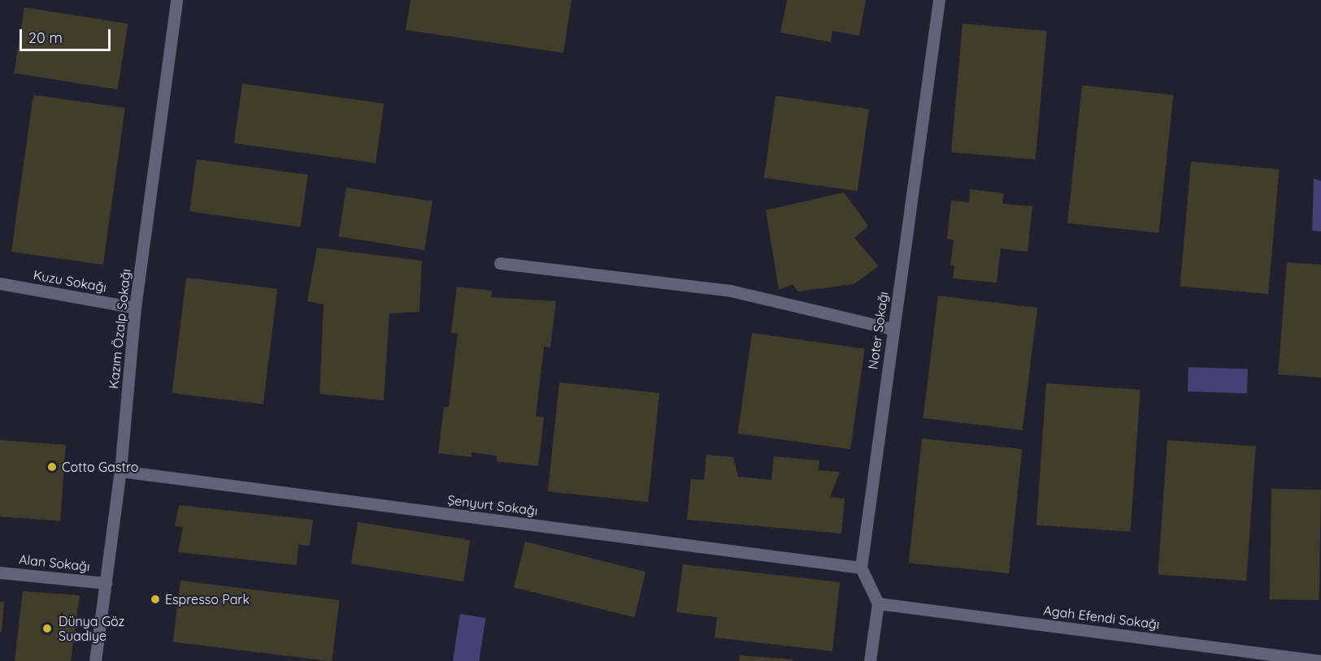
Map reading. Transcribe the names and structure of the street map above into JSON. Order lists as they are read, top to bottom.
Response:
{
  "streets": {
    "street": [
      "Kuzu Sokağı",
      "Kazım Özalp Sokağı",
      "Noter Sokağı",
      "Şenyurt Sokağı",
      "Alan Sokağı",
      "Agah Efendi Sokağı"
    ]
  },
  "crossings": [
    ["Kuzu Sokağı", "Kazım Özalp Sokağı"],
    ["Kazım Özalp Sokağı", "Şenyurt Sokağı"],
    ["Kazım Özalp Sokağı", "Alan Sokağı"],
    ["Noter Sokağı", "Şenyurt Sokağı"]
  ],
  "places": ["Cotto Gastro", "Espresso Park", "Dünya Göz Suadiye"],
  "scale_bar": "20 m"
}
